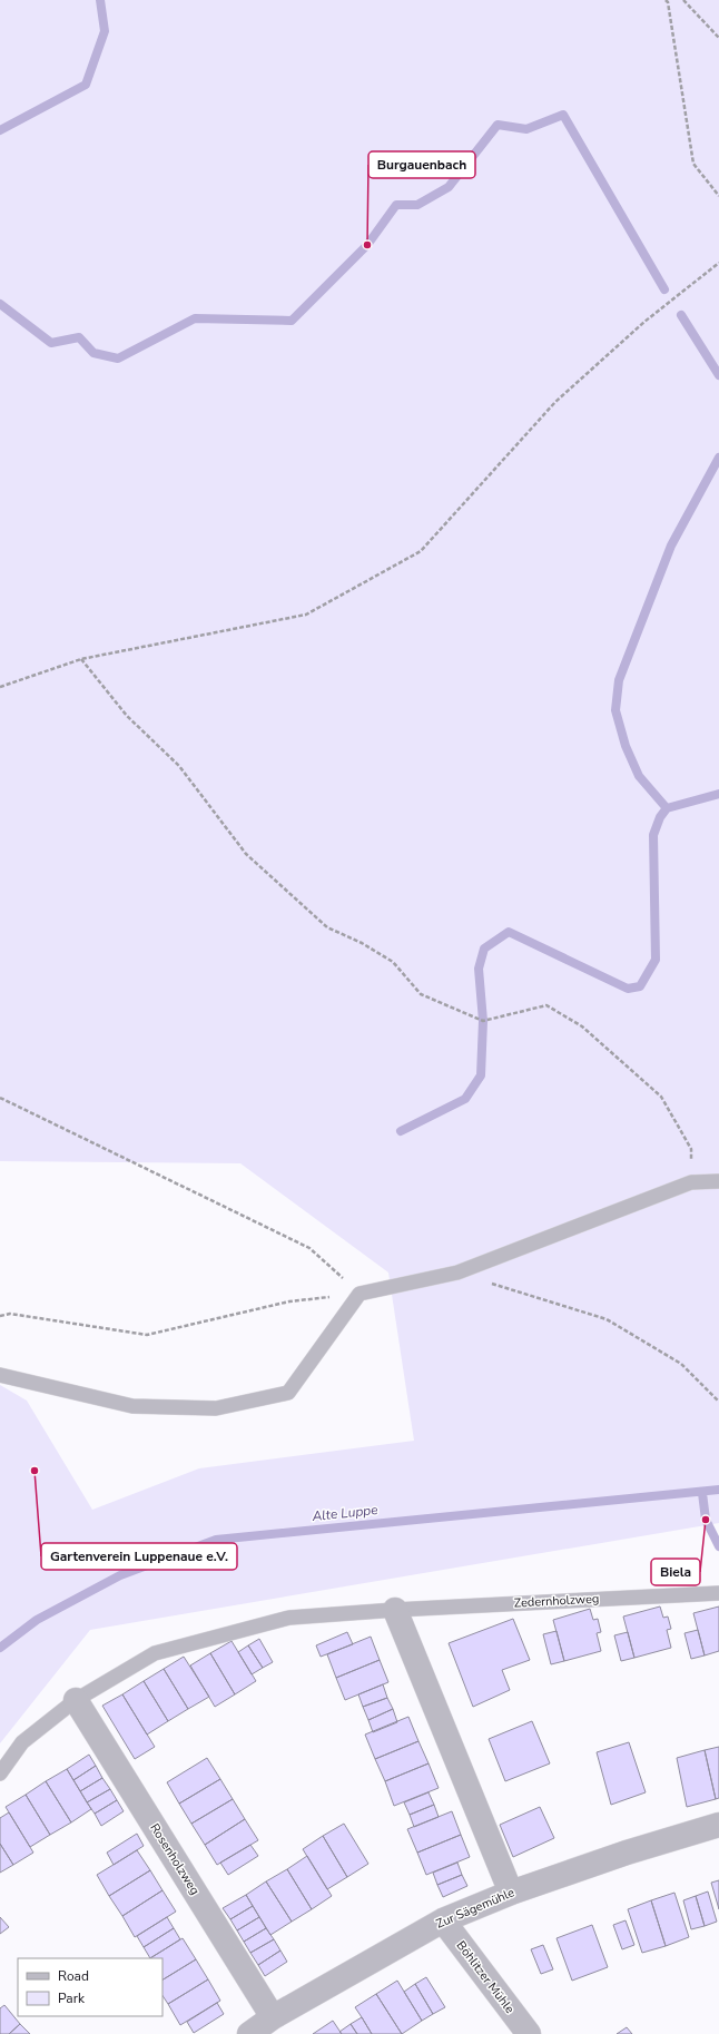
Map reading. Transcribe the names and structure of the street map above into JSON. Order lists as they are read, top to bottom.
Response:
{
  "streets": {
    "street": ["Rosenholzweg", "Zur Sägemühle", "Böhlitzer Mühle"],
    "lane": ["Zedernholzweg"]
  },
  "crossings": [
    ["Zedernholzweg", "Rosenholzweg"],
    ["Rosenholzweg", "Zur Sägemühle"],
    ["Zur Sägemühle", "Böhlitzer Mühle"]
  ],
  "water": ["Alte Luppe"],
  "places": ["Burgauenbach", "Gartenverein Luppenaue e.V.", "Biela"],
  "legend": ["Road", "Park"]
}
